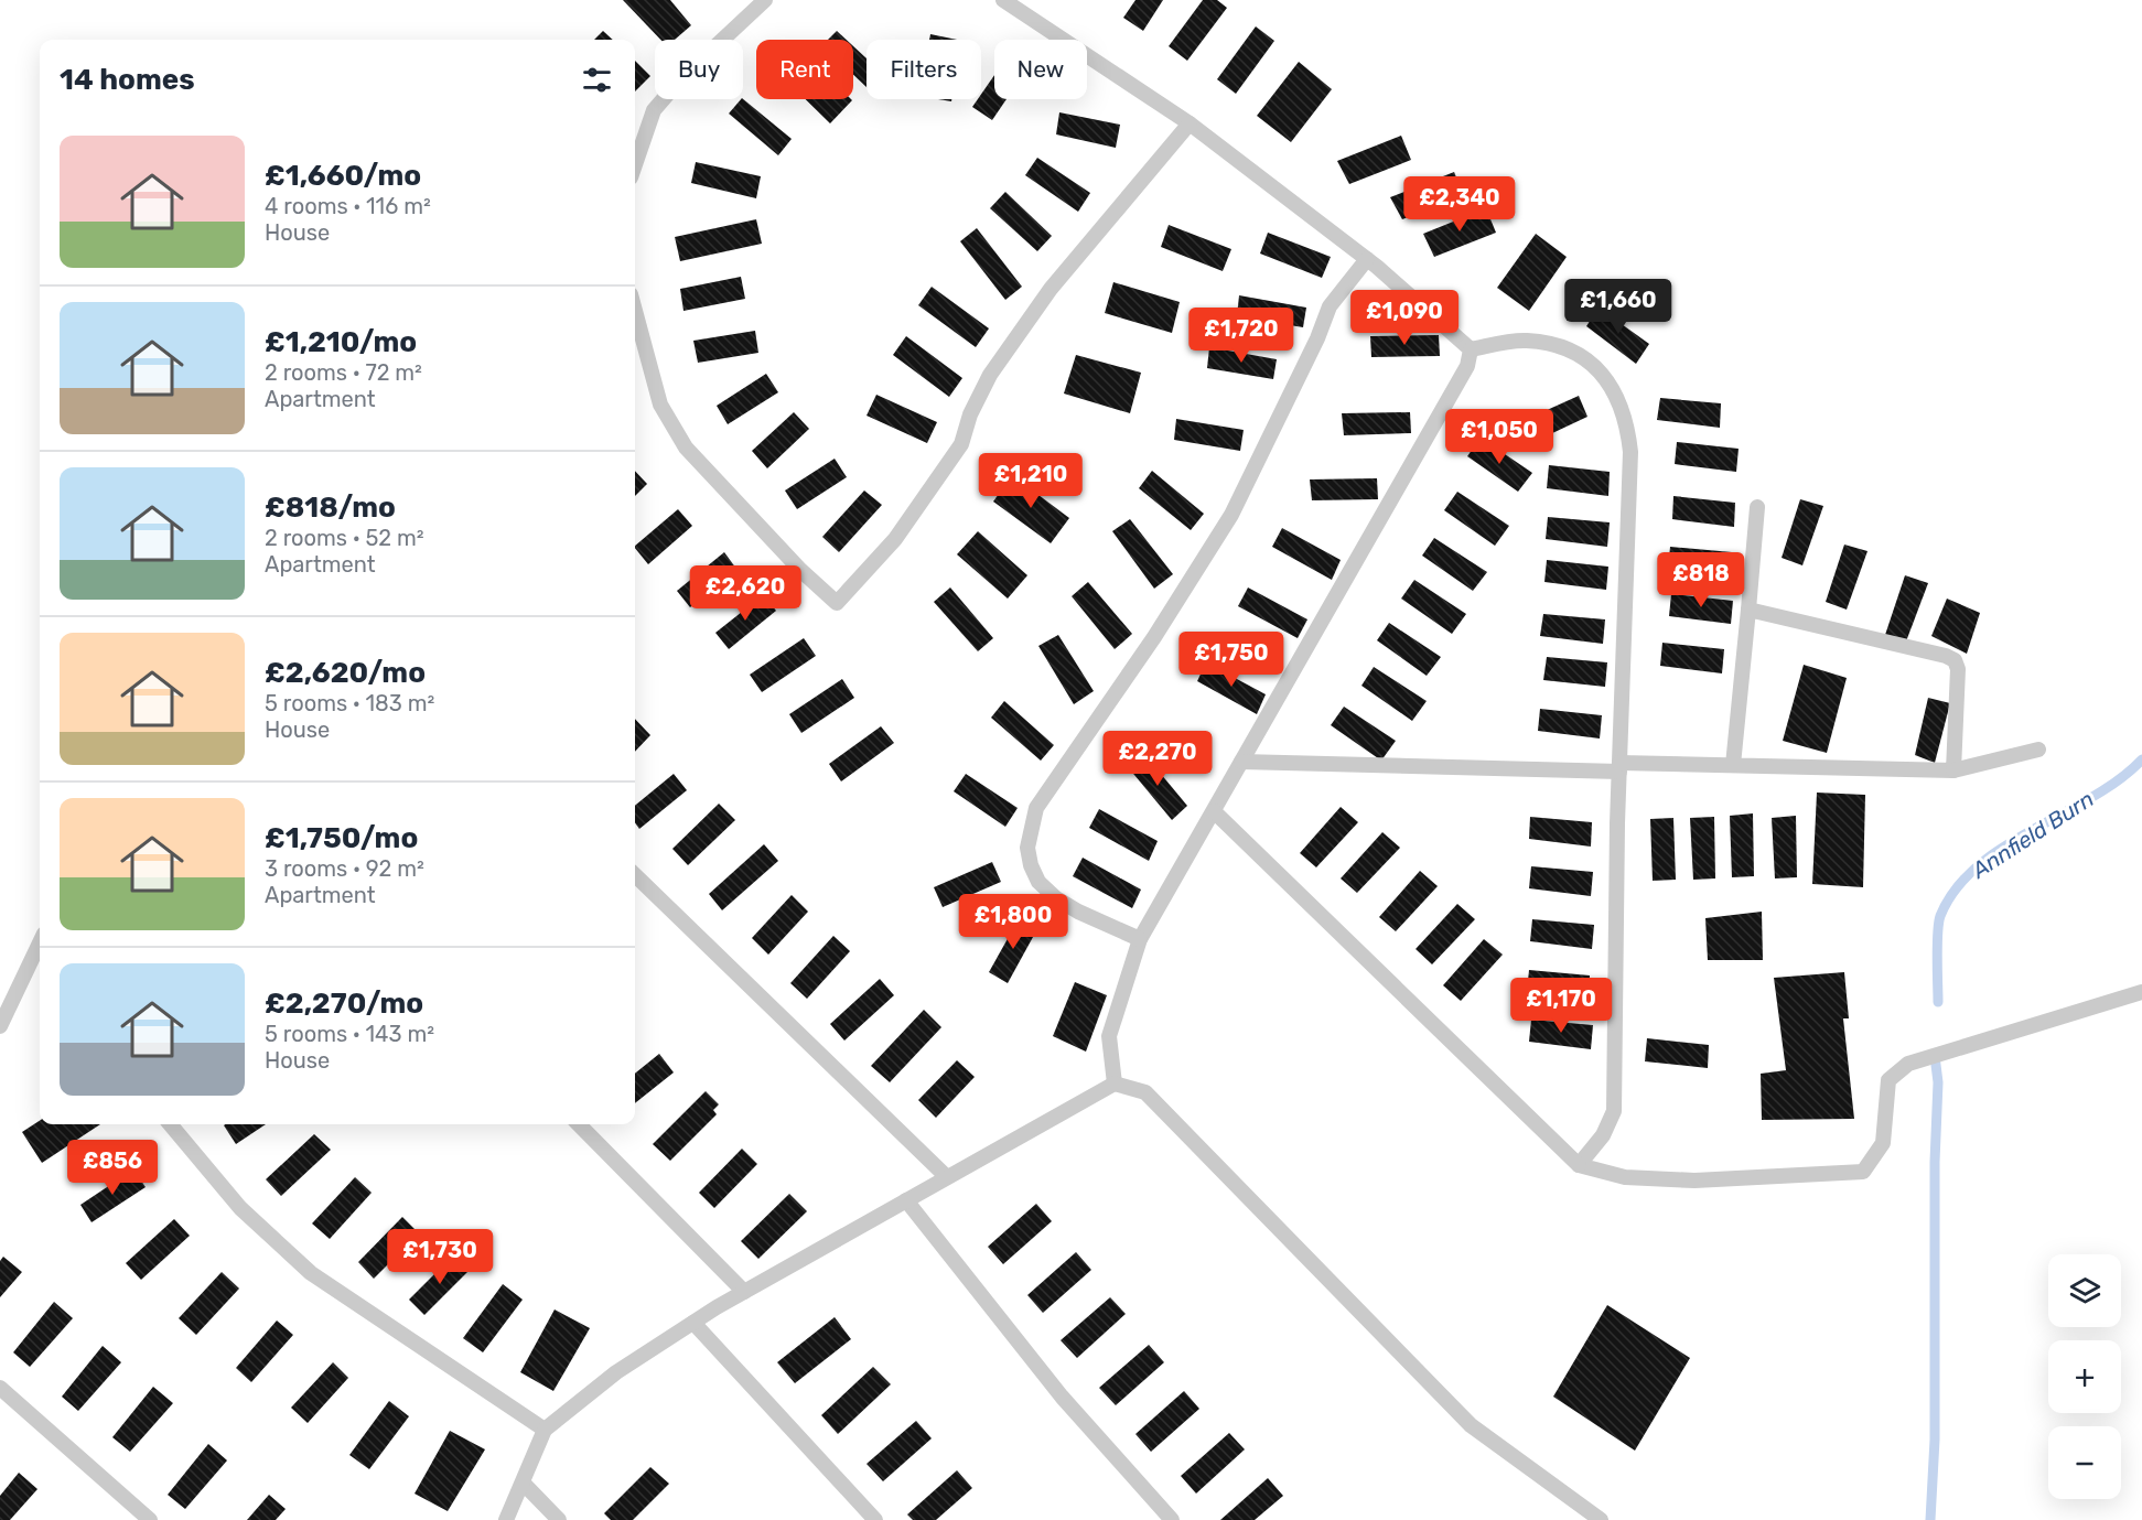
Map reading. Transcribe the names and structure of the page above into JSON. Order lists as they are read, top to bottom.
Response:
{
  "water": ["Annfield Burn"],
  "page": {
    "chip": [
      "Buy",
      "Rent",
      "Filters",
      "New"
    ],
    "heading": "14 homes",
    "list": [
      {
        "name": "£1,660/mo",
        "note": "4 rooms · 116 m² · House"
      },
      {
        "name": "£1,210/mo",
        "note": "2 rooms · 72 m² · Apartment"
      },
      {
        "name": "£818/mo",
        "note": "2 rooms · 52 m² · Apartment"
      },
      {
        "name": "£2,620/mo",
        "note": "5 rooms · 183 m² · House"
      },
      {
        "name": "£1,750/mo",
        "note": "3 rooms · 92 m² · Apartment"
      },
      {
        "name": "£2,270/mo",
        "note": "5 rooms · 143 m² · House"
      }
    ],
    "price": [
      "£2,340",
      "£1,660",
      "£1,090",
      "£1,720",
      "£1,050",
      "£1,210",
      "£818",
      "£2,620",
      "£1,750",
      "£2,270",
      "£1,800",
      "£1,170",
      "£856",
      "£1,730"
    ],
    "map_buttons": ["+", "−"]
  }
}
